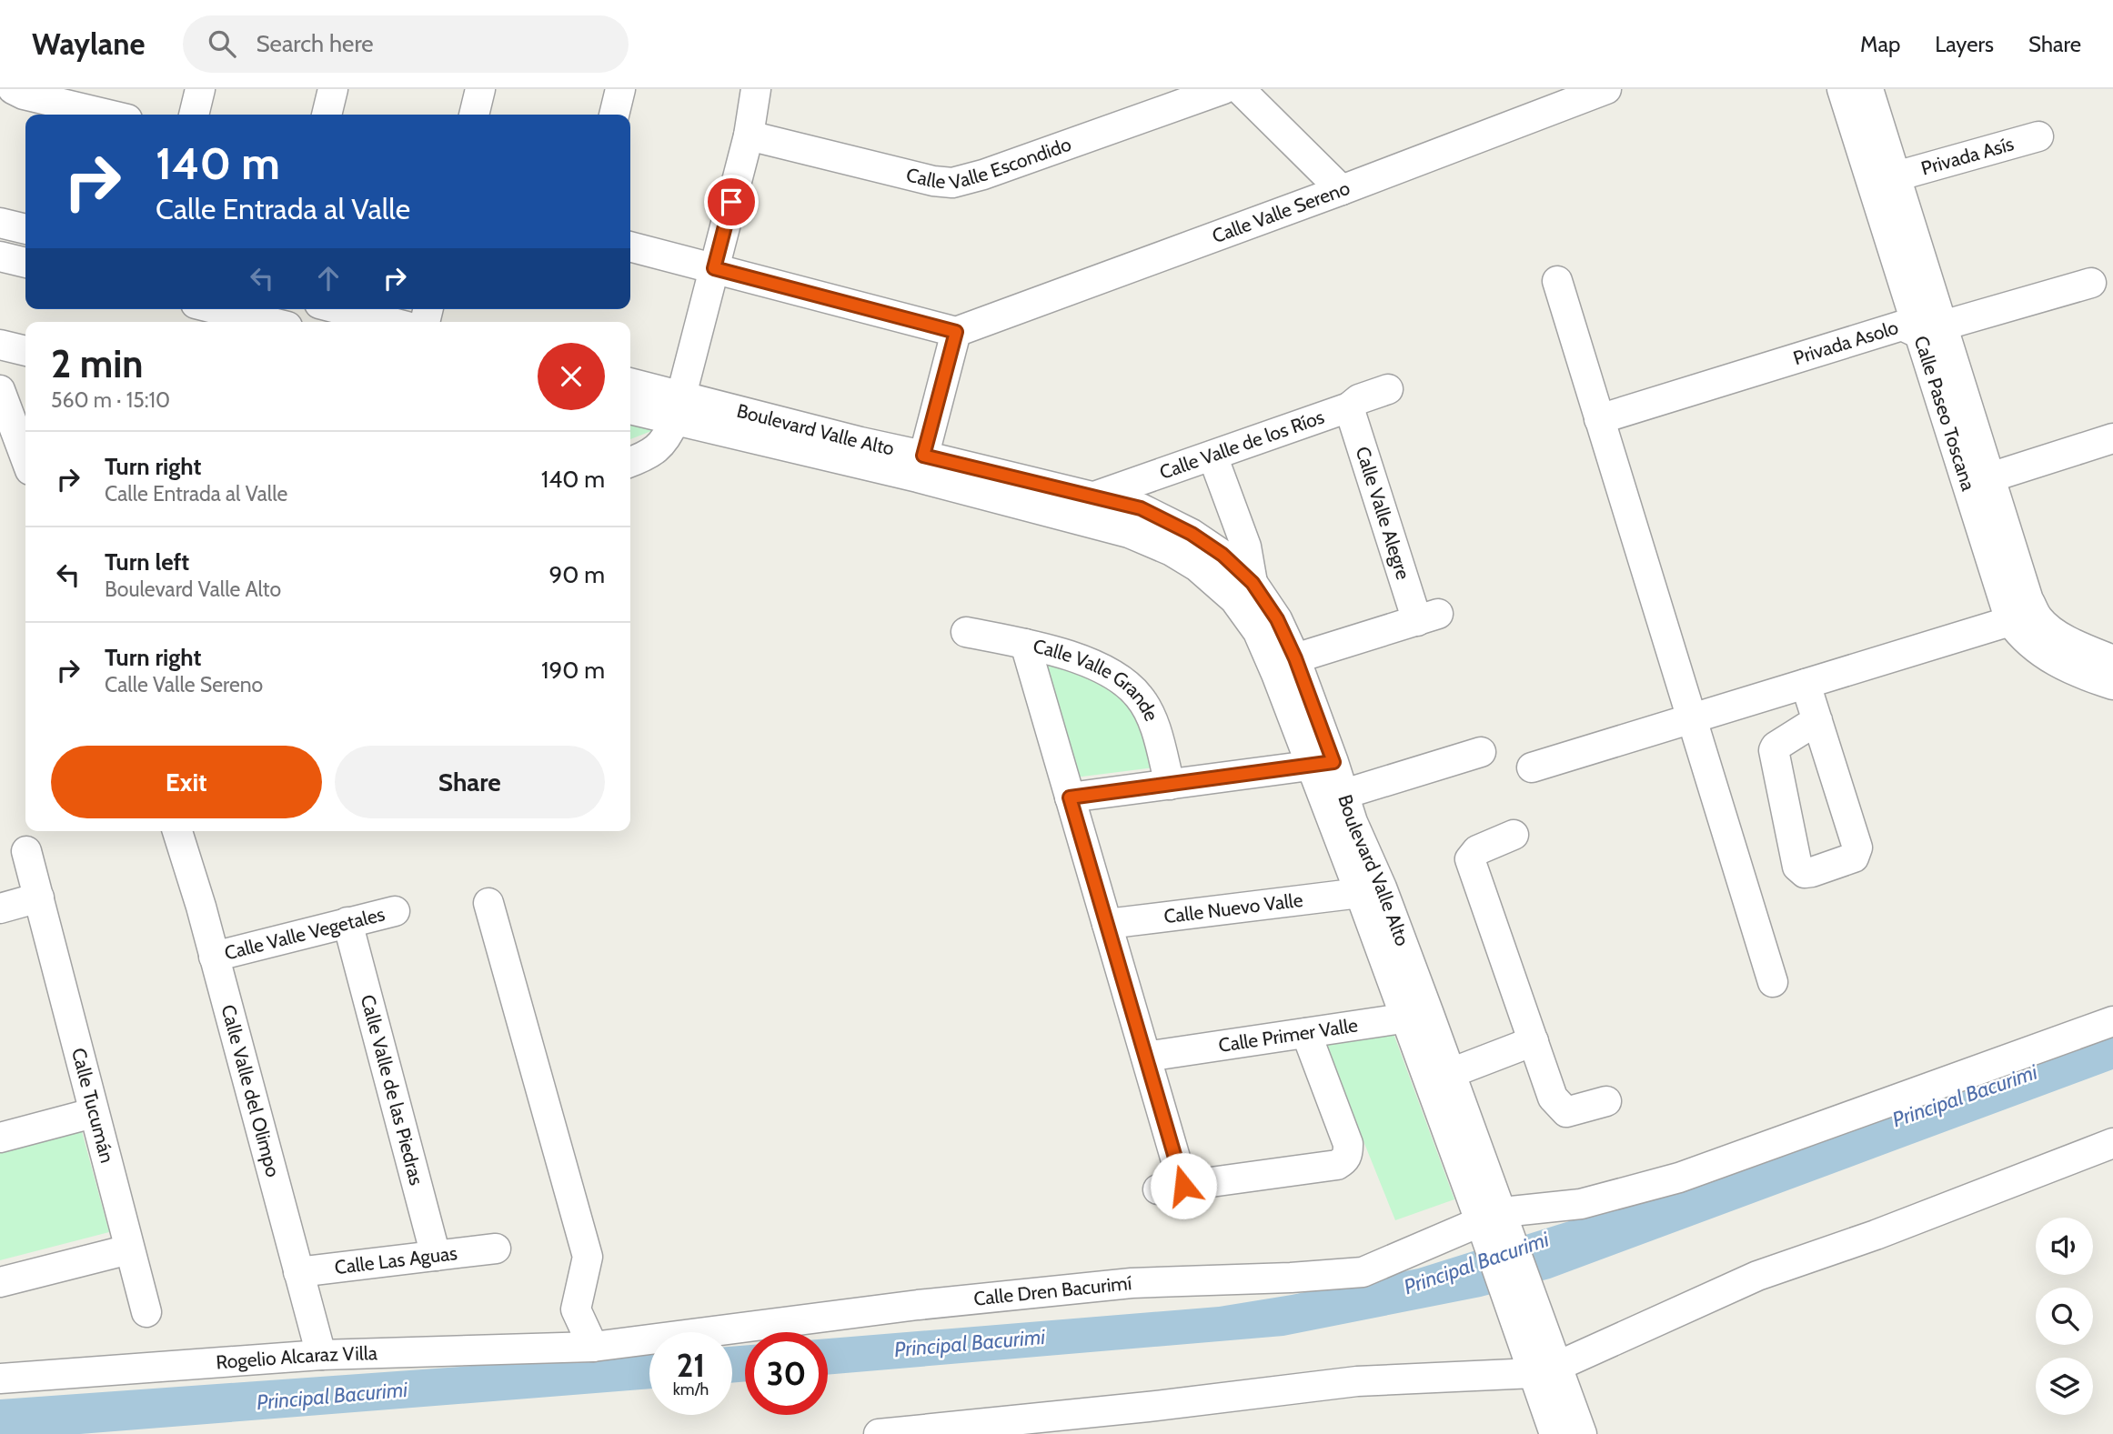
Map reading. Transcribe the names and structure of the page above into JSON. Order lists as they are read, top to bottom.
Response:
{
  "streets": {
    "street": [
      "Calle Valle Escondido",
      "Privada Asís",
      "Calle Valle Sereno",
      "Privada Asolo",
      "Calle Paseo Toscana",
      "Boulevard Valle Alto",
      "Calle Valle de los Ríos",
      "Calle Valle Alegre",
      "Calle Valle Grande",
      "Calle Nuevo Valle",
      "Calle Valle Vegetales",
      "Calle Primer Valle",
      "Calle Valle de las Piedras",
      "Calle Valle del Olimpo",
      "Calle Tucumán",
      "Calle Las Aguas",
      "Calle Dren Bacurimí",
      "Rogelio Alcaraz Villa"
    ]
  },
  "crossings": [
    ["Privada Asís", "Calle Paseo Toscana"],
    ["Privada Asolo", "Calle Paseo Toscana"],
    ["Boulevard Valle Alto", "Calle Valle de los Ríos"],
    ["Boulevard Valle Alto", "Calle Valle Alegre"],
    ["Boulevard Valle Alto", "Calle Nuevo Valle"],
    ["Boulevard Valle Alto", "Calle Primer Valle"],
    ["Boulevard Valle Alto", "Calle Dren Bacurimí"],
    ["Calle Valle de los Ríos", "Calle Valle Alegre"],
    ["Calle Valle Vegetales", "Calle Valle de las Piedras"],
    ["Calle Valle Vegetales", "Calle Valle del Olimpo"],
    ["Calle Valle de las Piedras", "Calle Las Aguas"],
    ["Calle Valle del Olimpo", "Calle Las Aguas"],
    ["Calle Valle del Olimpo", "Rogelio Alcaraz Villa"],
    ["Calle Dren Bacurimí", "Rogelio Alcaraz Villa"]
  ],
  "water": ["Principal Bacurimi"],
  "page": {
    "header": "Waylane",
    "search": "Search here",
    "nav": ["Map", "Layers", "Share"],
    "turn": ["140 m", "Calle Entrada al Valle"],
    "heading": ["2 min", "560 m · 15:10"],
    "list": [
      {
        "name": "Turn right",
        "note": "Calle Entrada al Valle",
        "value": "140 m"
      },
      {
        "name": "Turn left",
        "note": "Boulevard Valle Alto",
        "value": "90 m"
      },
      {
        "name": "Turn right",
        "note": "Calle Valle Sereno",
        "value": "190 m"
      }
    ],
    "buttons": ["Exit", "Share"],
    "speed": "21 km/h",
    "limit": "30"
  }
}
